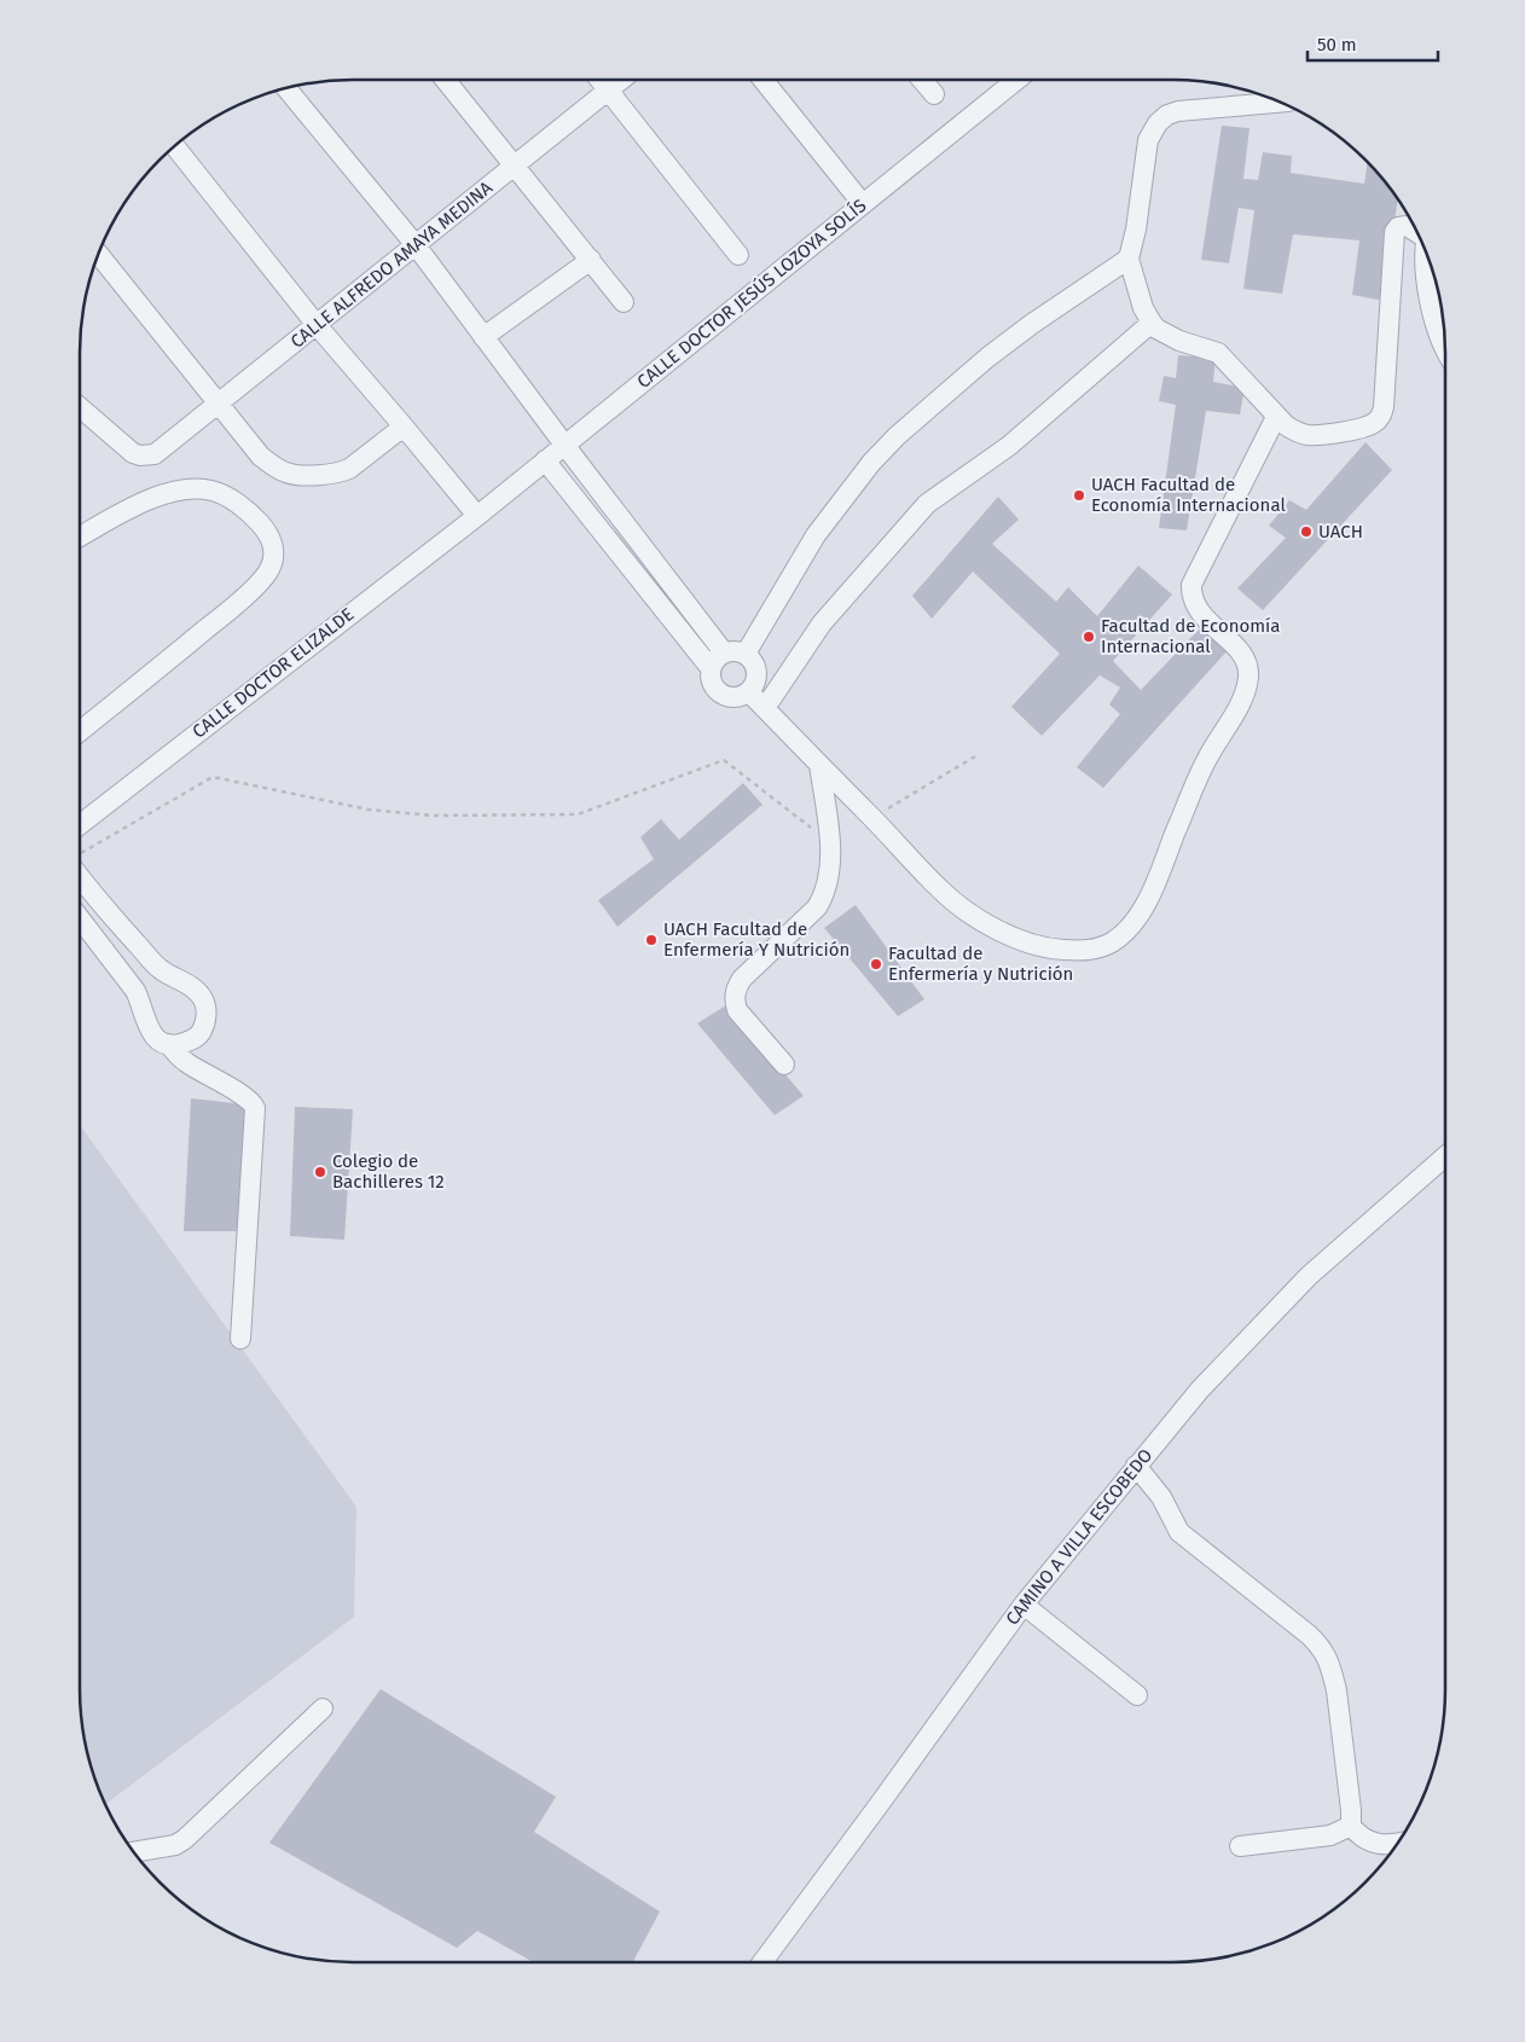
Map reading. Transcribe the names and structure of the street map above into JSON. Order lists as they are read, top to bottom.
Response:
{
  "streets": {
    "street": [
      "CALLE ALFREDO AMAYA MEDINA",
      "CALLE DOCTOR JESÚS LOZOYA SOLÍS",
      "CALLE DOCTOR ELIZALDE",
      "CAMINO A VILLA ESCOBEDO"
    ]
  },
  "crossings": [
    ["CALLE DOCTOR JESÚS LOZOYA SOLÍS", "CALLE DOCTOR ELIZALDE"]
  ],
  "places": [
    "UACH Facultad de Economía Internacional",
    "UACH",
    "Facultad de Economía Internacional",
    "UACH Facultad de Enfermería Y Nutrición",
    "Facultad de Enfermería y Nutrición",
    "Colegio de Bachilleres 12"
  ],
  "scale_bar": "50 m"
}
